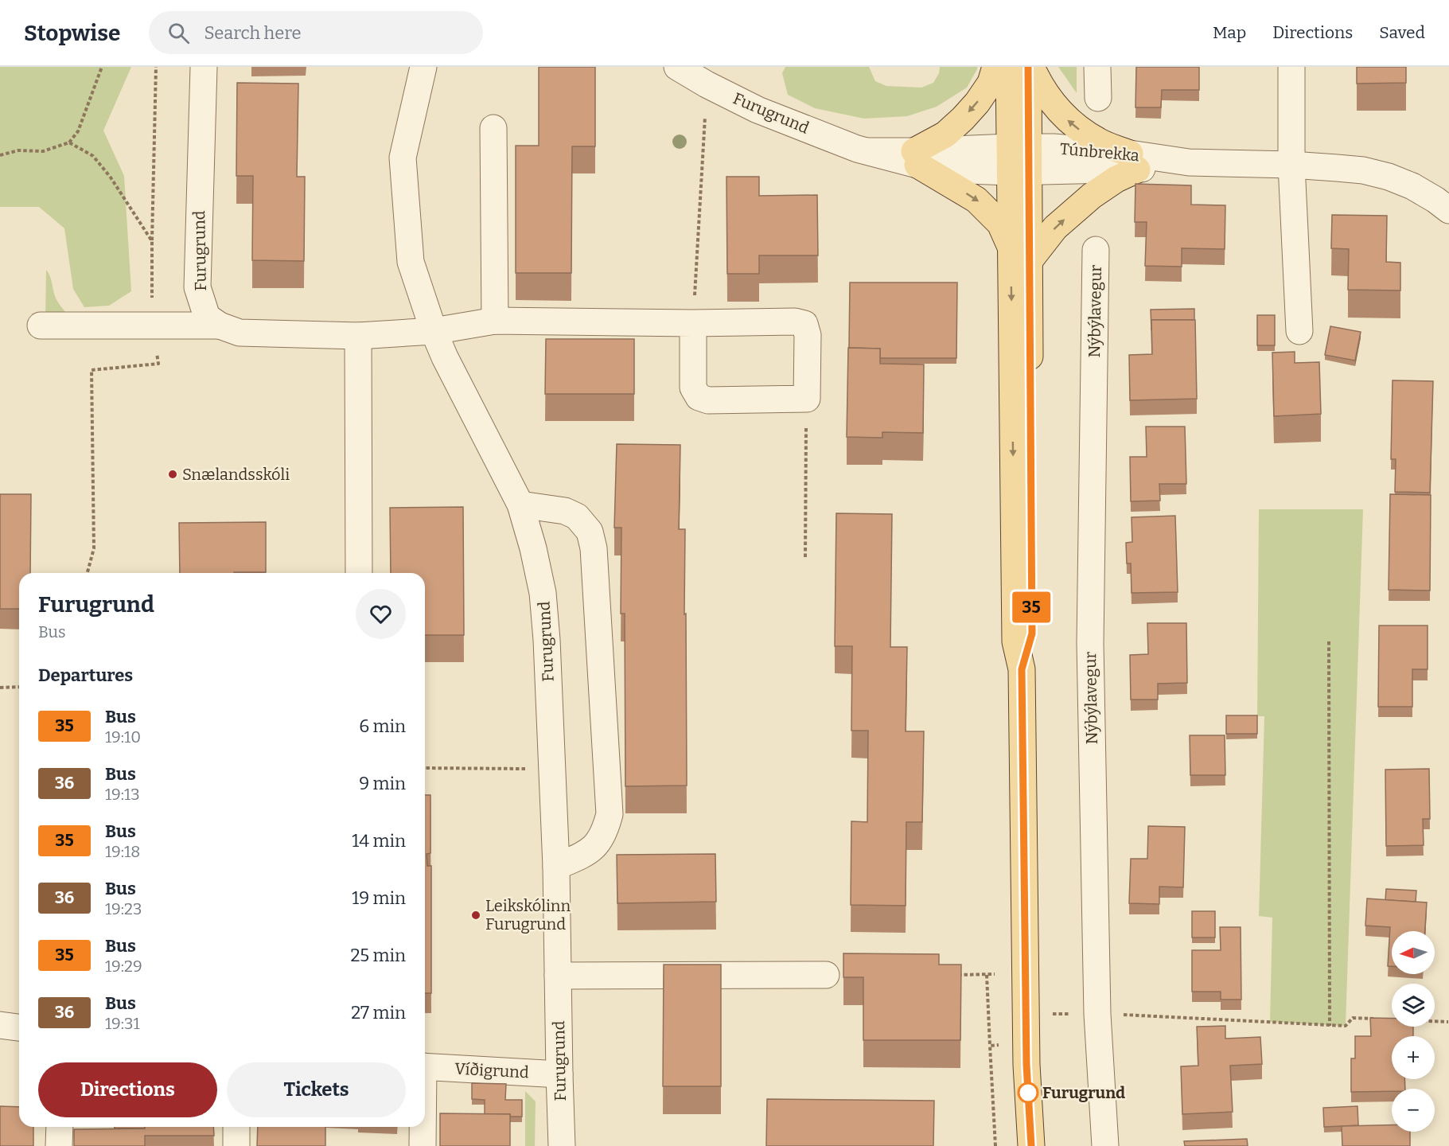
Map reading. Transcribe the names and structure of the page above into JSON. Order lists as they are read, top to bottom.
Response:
{
  "streets": {
    "street": [
      "Furugrund",
      "Túnbrekka",
      "Nýbýlavegur",
      "Víðigrund"
    ]
  },
  "crossings": [
    ["Furugrund", "Túnbrekka"],
    ["Furugrund", "Víðigrund"]
  ],
  "places": ["Snælandsskóli", "Leikskólinn Furugrund", "Furugrund"],
  "lines": ["bus line 35"],
  "north": "left",
  "page": {
    "header": "Stopwise",
    "search": "Search here",
    "nav": ["Map", "Directions", "Saved"],
    "on_map": "35",
    "heading": [
      ["Furugrund", "Bus"],
      "Departures"
    ],
    "list": [
      {
        "mark": "35",
        "name": "Bus",
        "note": "19:10",
        "value": "6 min"
      },
      {
        "mark": "36",
        "name": "Bus",
        "note": "19:13",
        "value": "9 min"
      },
      {
        "mark": "35",
        "name": "Bus",
        "note": "19:18",
        "value": "14 min"
      },
      {
        "mark": "36",
        "name": "Bus",
        "note": "19:23",
        "value": "19 min"
      },
      {
        "mark": "35",
        "name": "Bus",
        "note": "19:29",
        "value": "25 min"
      },
      {
        "mark": "36",
        "name": "Bus",
        "note": "19:31",
        "value": "27 min"
      }
    ],
    "map_buttons": ["+", "−"],
    "buttons": ["Directions", "Tickets"]
  }
}
